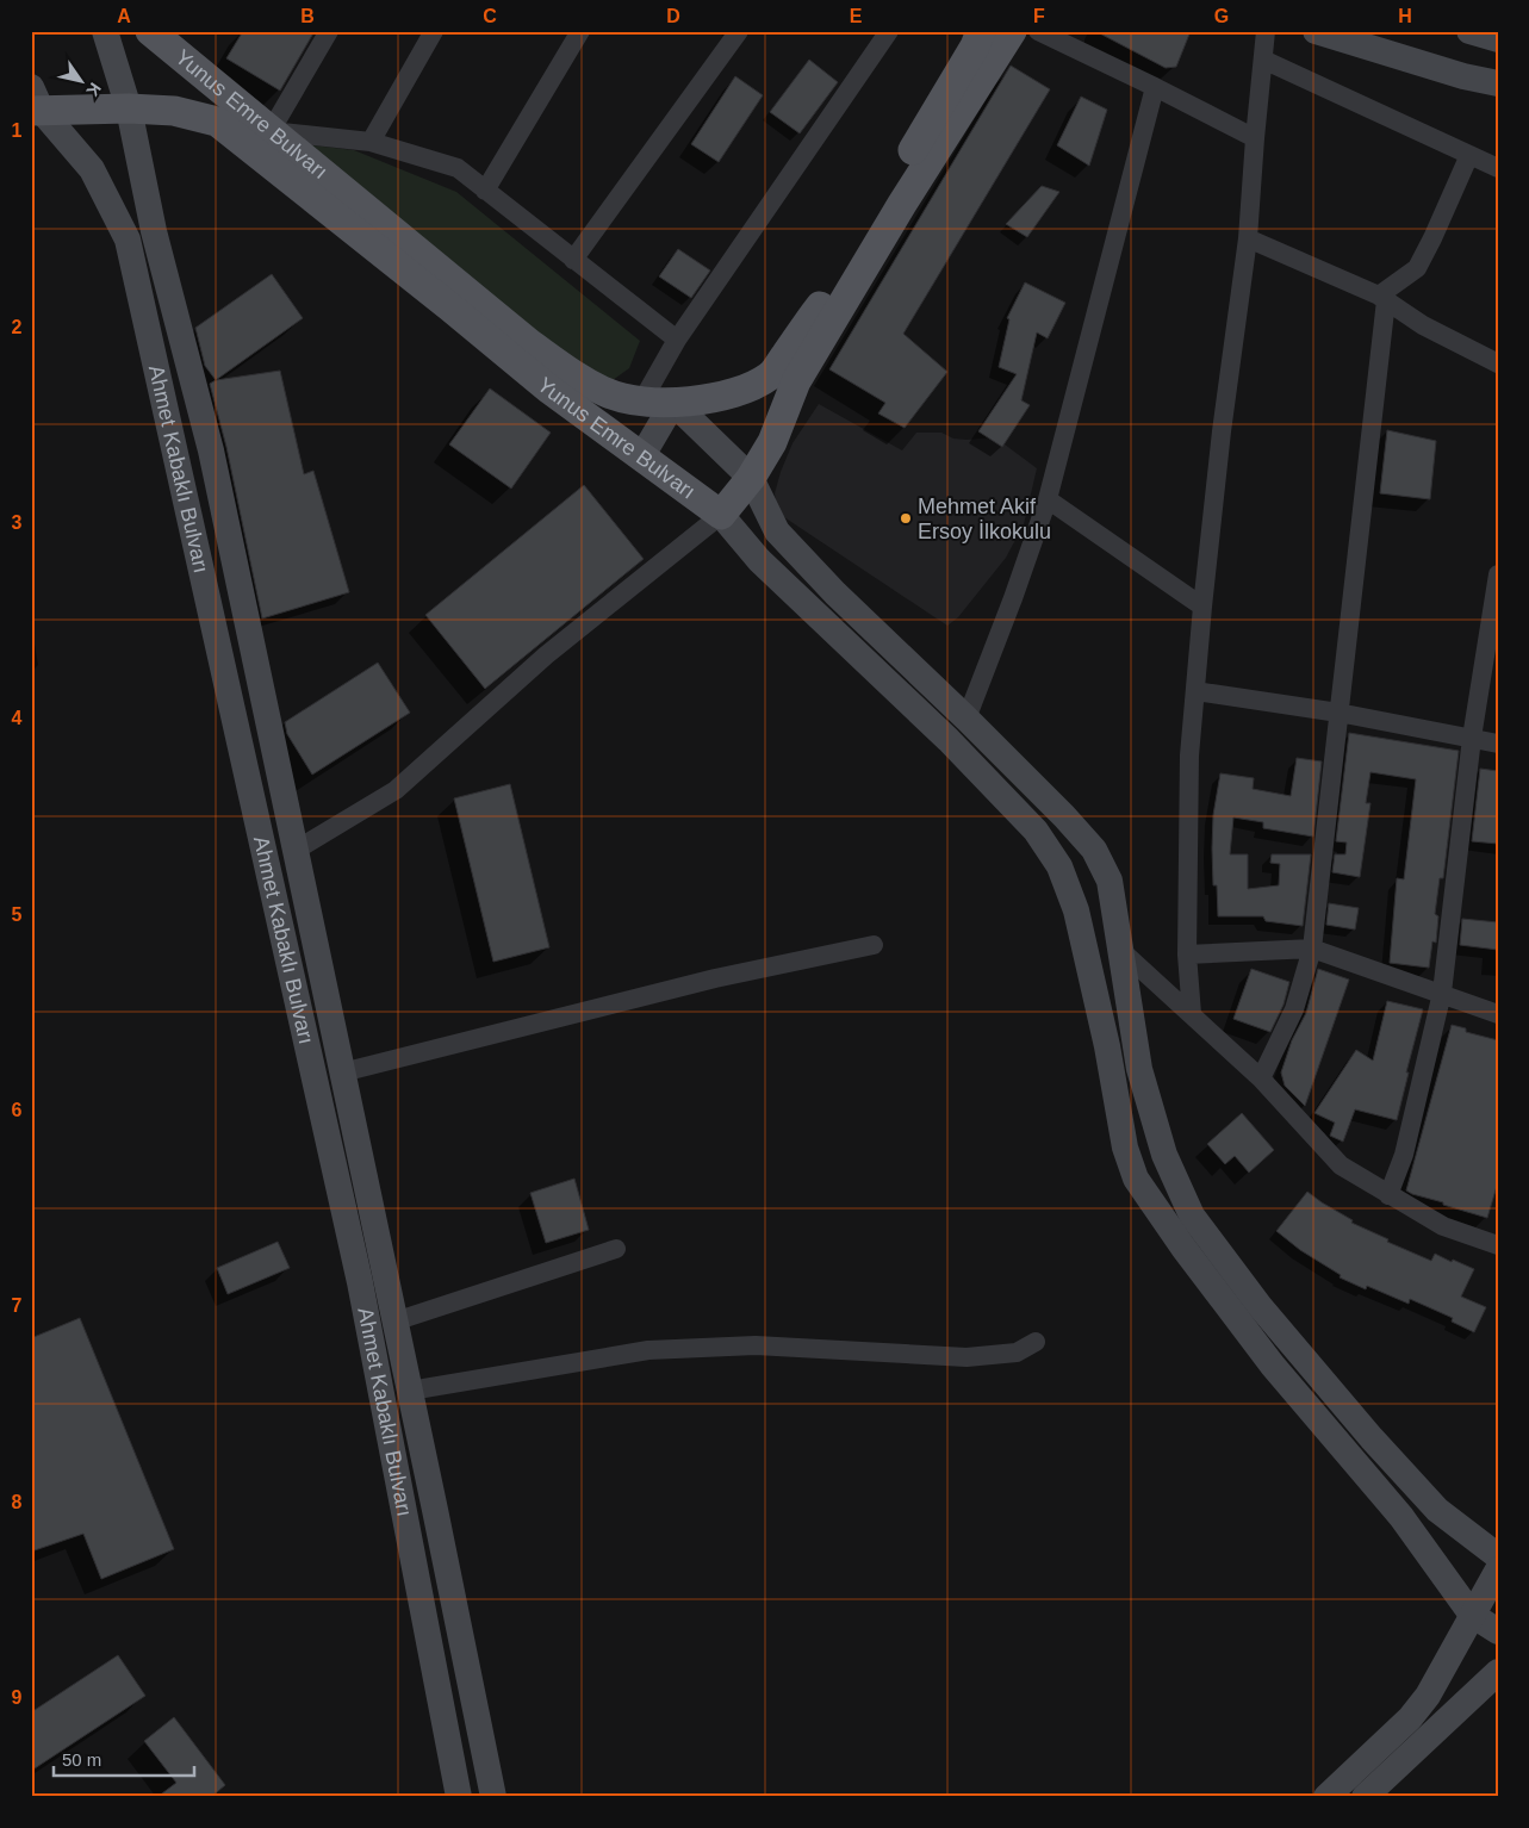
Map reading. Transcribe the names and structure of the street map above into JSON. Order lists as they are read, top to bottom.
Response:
{
  "streets": {
    "main road": ["Yunus Emre Bulvarı"],
    "street": ["Ahmet Kabaklı Bulvarı"]
  },
  "crossings": [
    ["Yunus Emre Bulvarı", "Ahmet Kabaklı Bulvarı"]
  ],
  "places": ["Mehmet Akif Ersoy İlkokulu"],
  "scale_bar": "50 m",
  "north": "bottom right",
  "grid": {
    "columns": [
      "A",
      "B",
      "C",
      "D",
      "E",
      "F",
      "G",
      "H"
    ],
    "rows": [
      "1",
      "2",
      "3",
      "4",
      "5",
      "6",
      "7",
      "8",
      "9"
    ]
  }
}
